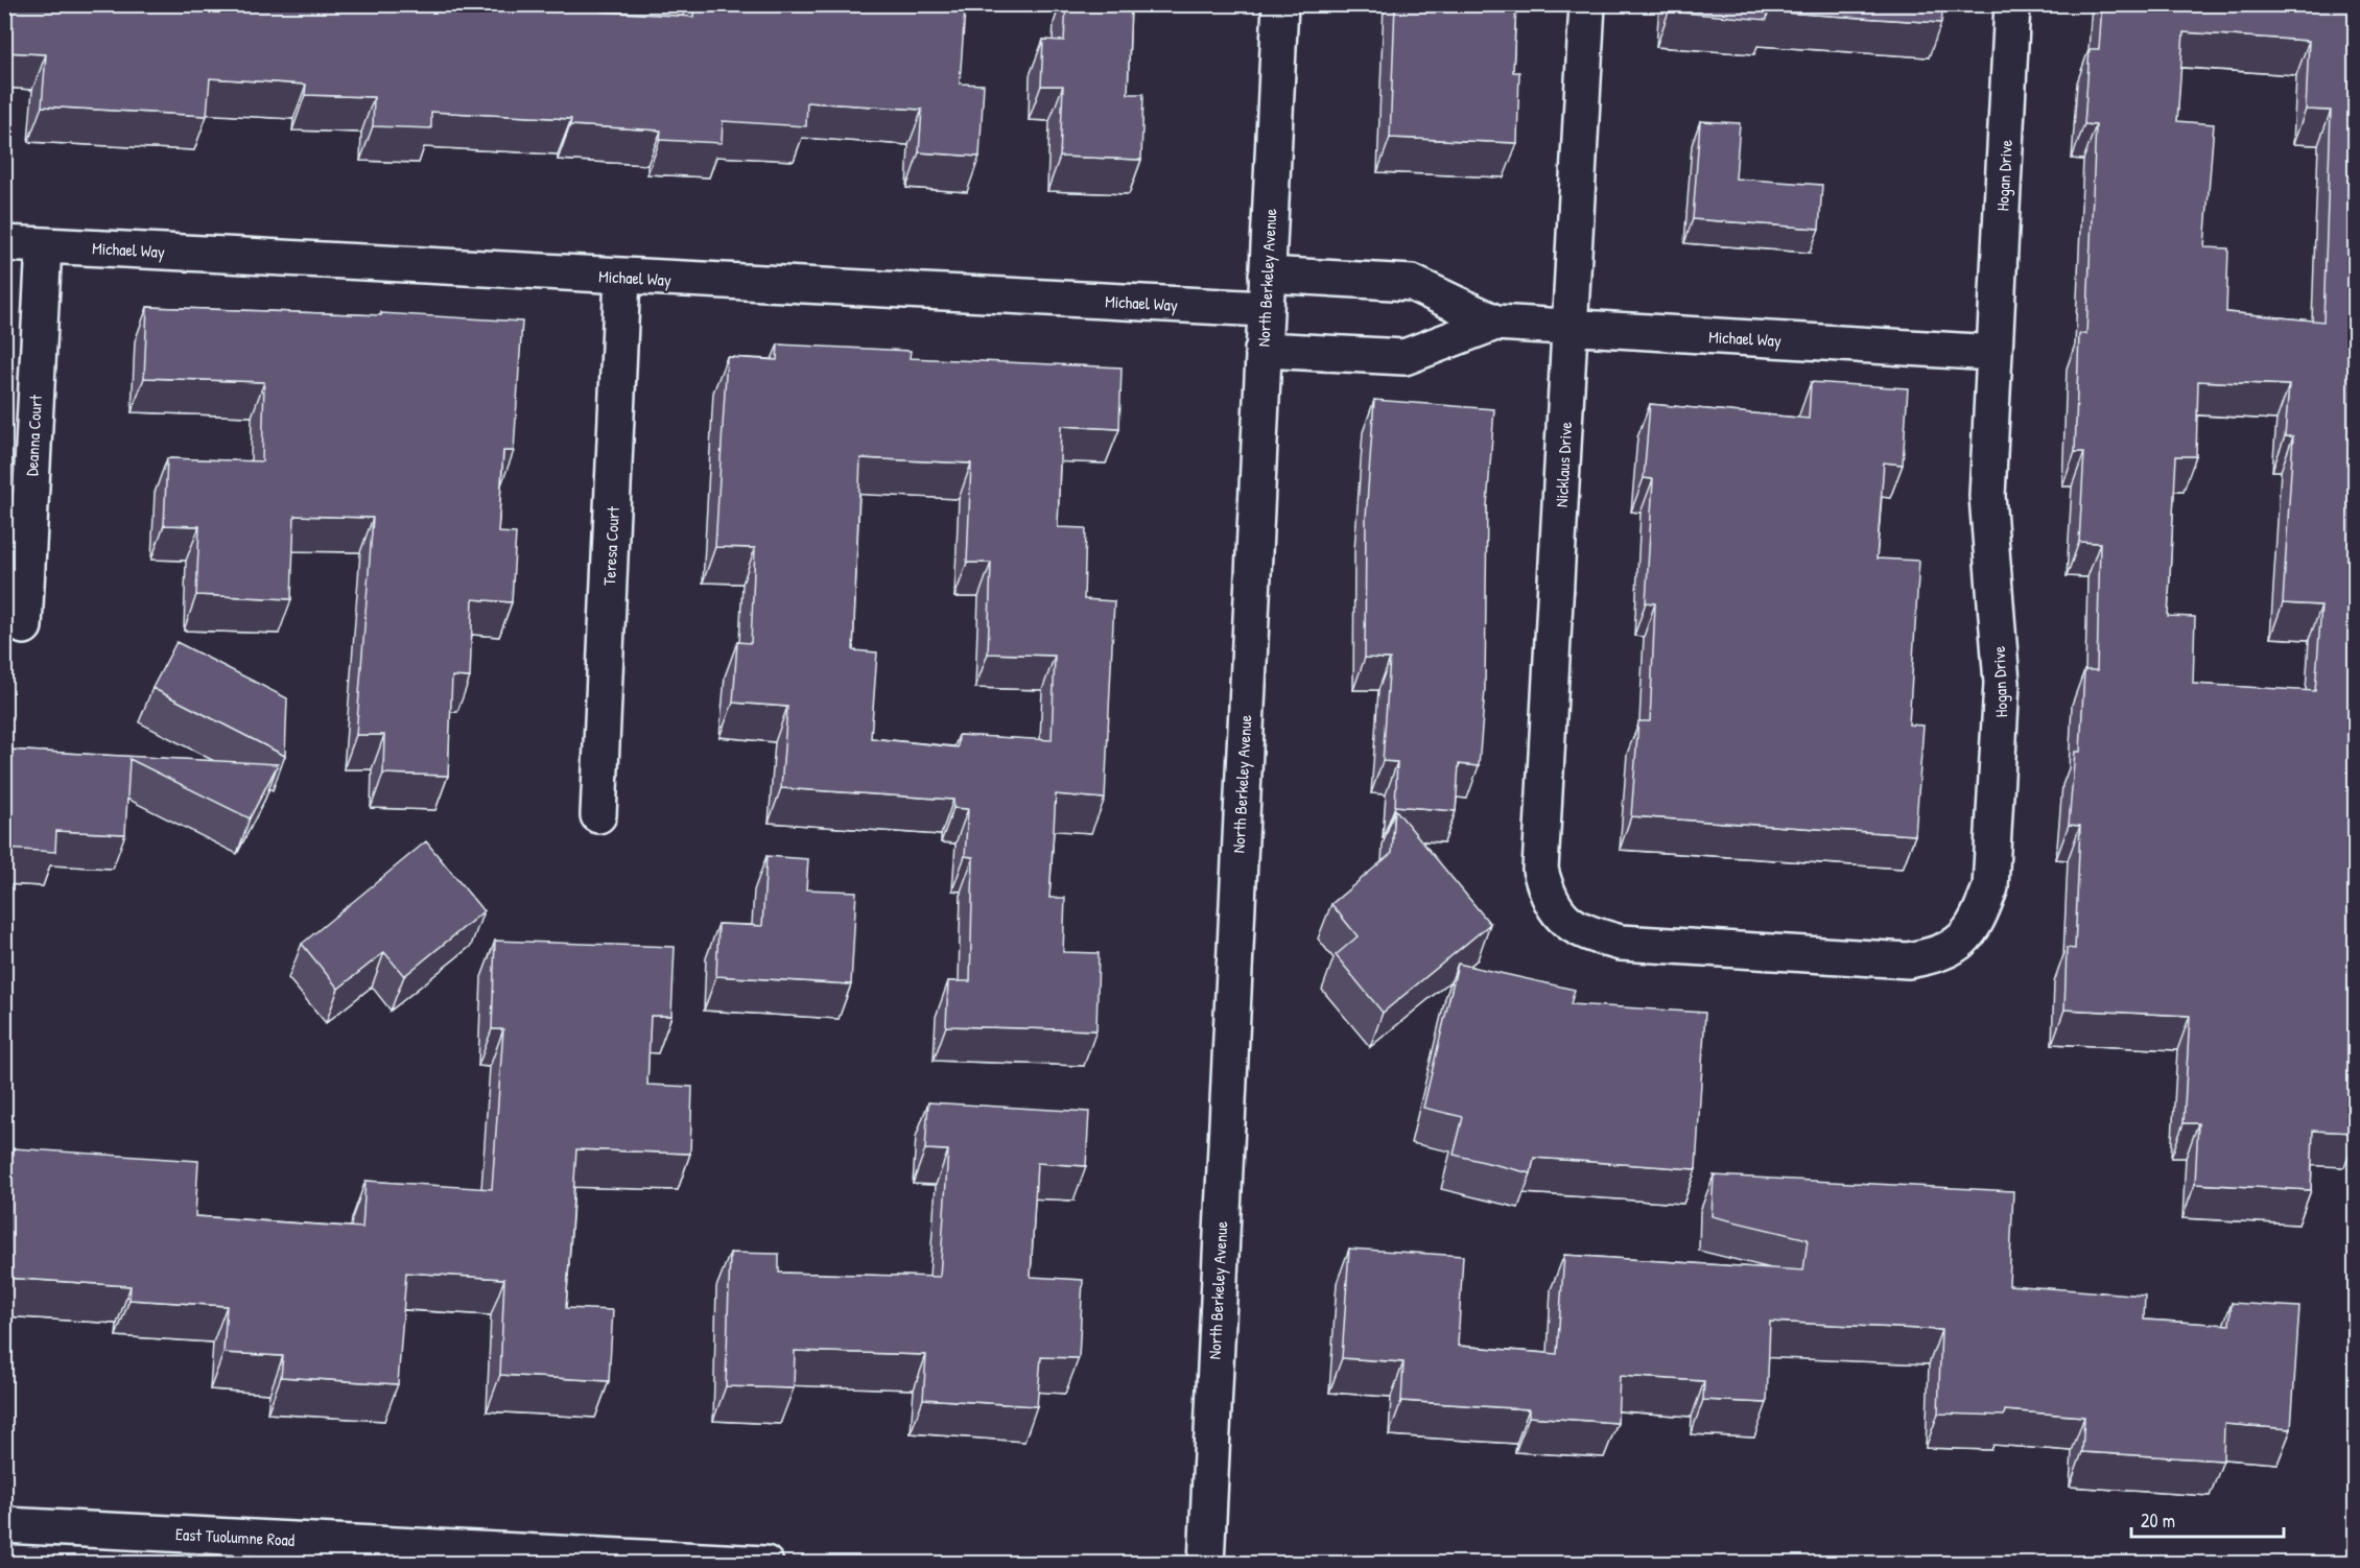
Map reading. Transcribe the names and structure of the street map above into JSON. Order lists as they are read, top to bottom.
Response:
{
  "streets": {
    "street": [
      "Hogan Drive",
      "Michael Way",
      "North Berkeley Avenue",
      "Deanna Court",
      "Nicklaus Drive",
      "Teresa Court",
      "East Tuolumne Road"
    ]
  },
  "crossings": [
    ["Hogan Drive", "Michael Way"],
    ["Hogan Drive", "Nicklaus Drive"],
    ["Michael Way", "North Berkeley Avenue"],
    ["Michael Way", "Deanna Court"],
    ["Michael Way", "Nicklaus Drive"],
    ["Michael Way", "Teresa Court"]
  ],
  "scale_bar": "20 m"
}
